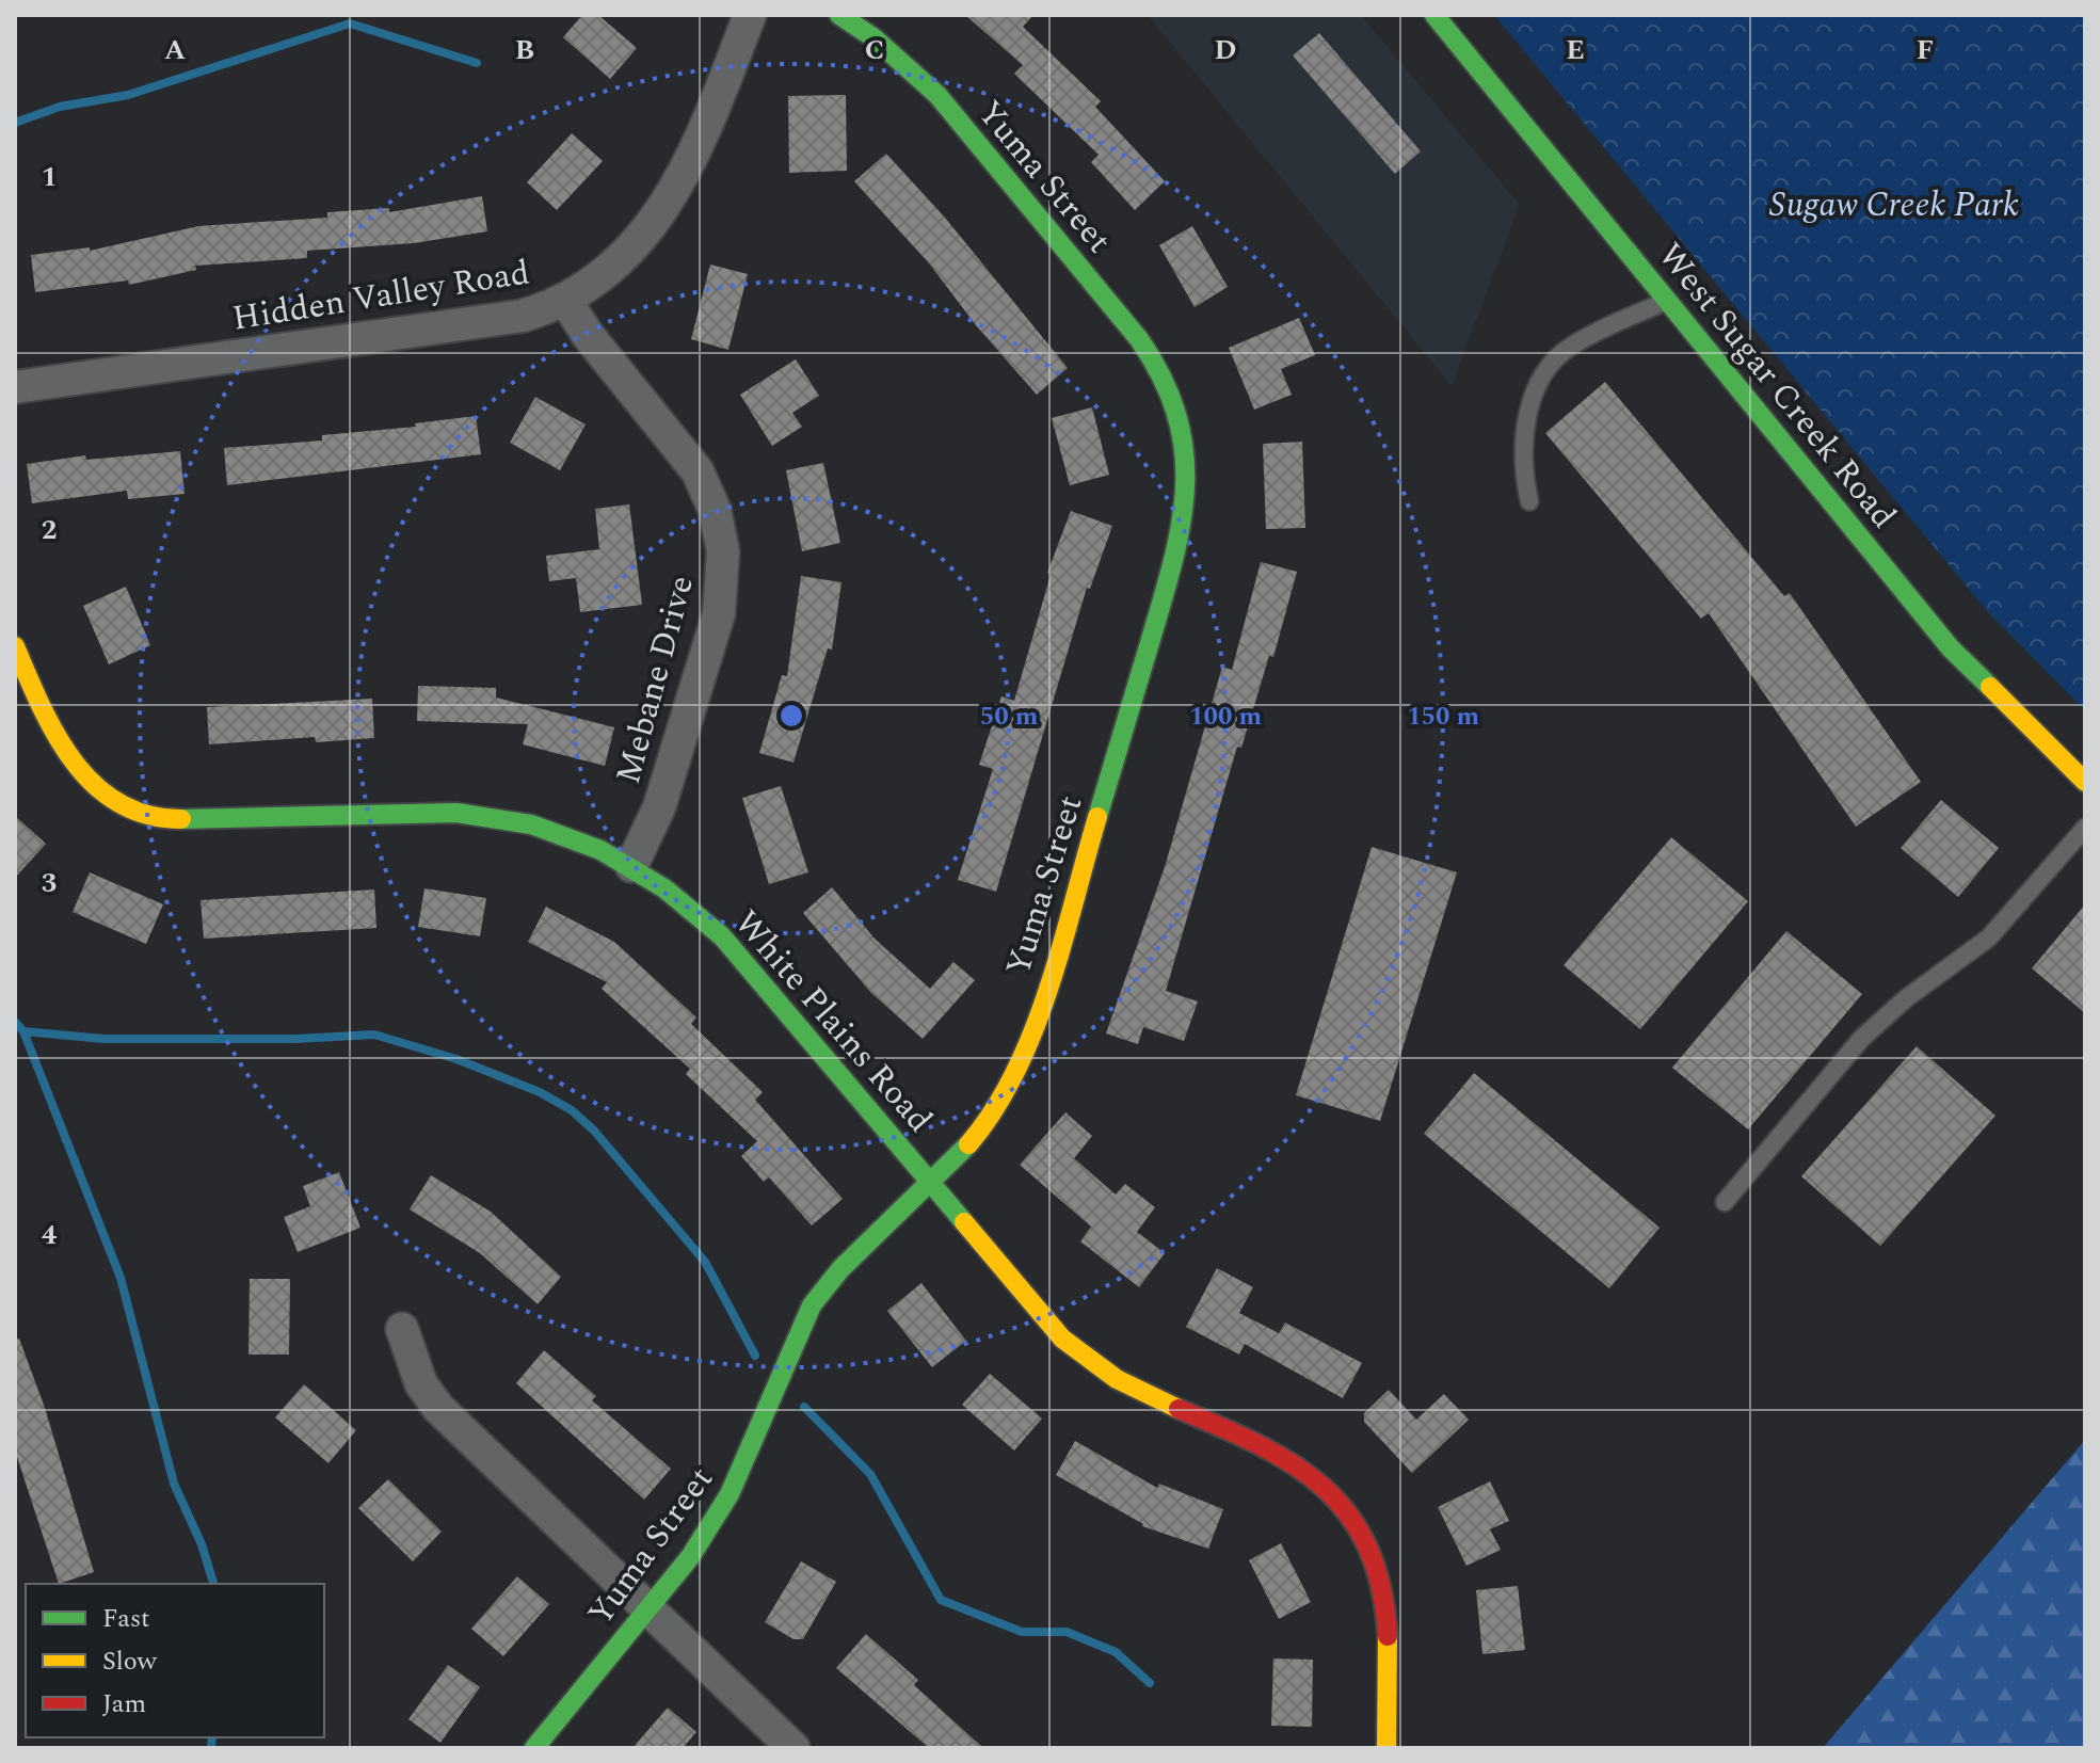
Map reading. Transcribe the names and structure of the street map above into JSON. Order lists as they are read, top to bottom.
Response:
{
  "streets": {
    "street": [
      "Yuma Street",
      "Hidden Valley Road",
      "West Sugar Creek Road",
      "Mebane Drive",
      "White Plains Road"
    ]
  },
  "crossings": [
    ["Yuma Street", "White Plains Road"],
    ["Hidden Valley Road", "Mebane Drive"],
    ["Mebane Drive", "White Plains Road"]
  ],
  "parks": ["Sugaw Creek Park"],
  "legend": ["Fast", "Slow", "Jam"],
  "grid": {
    "columns": [
      "A",
      "B",
      "C",
      "D",
      "E",
      "F"
    ],
    "rows": [
      "1",
      "2",
      "3",
      "4"
    ]
  },
  "rings": ["50 m", "100 m", "150 m"]
}
